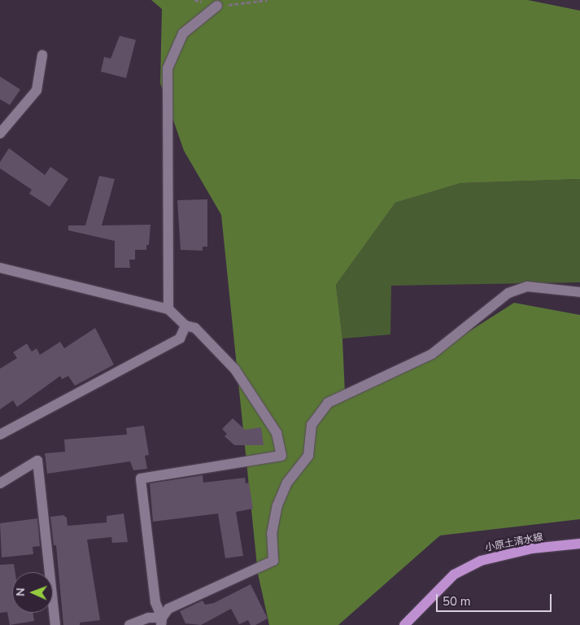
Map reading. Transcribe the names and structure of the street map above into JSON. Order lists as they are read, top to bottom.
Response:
{
  "streets": {
    "main road": ["小原土清水線"]
  },
  "scale_bar": "50 m",
  "north": "left"
}
